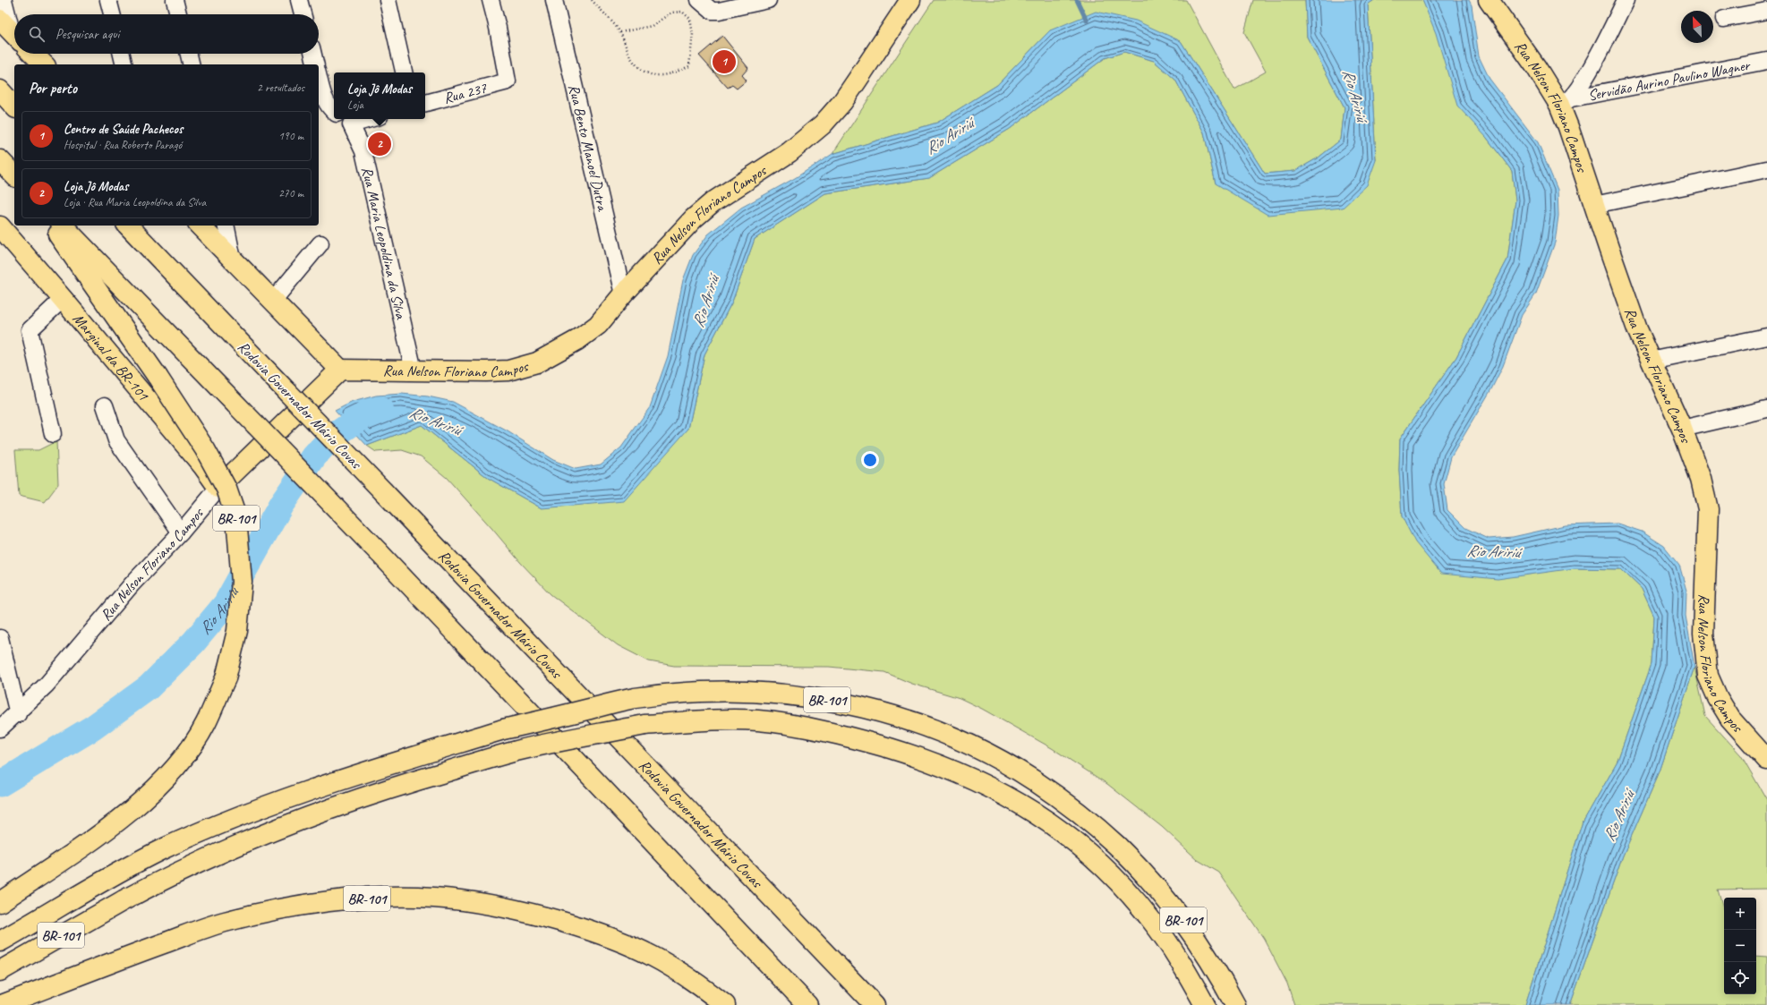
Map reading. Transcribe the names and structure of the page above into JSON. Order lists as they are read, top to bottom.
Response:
{
  "streets": {
    "main road": [
      "Rua Nelson Floriano Campos",
      "Marginal da BR-101",
      "Rodovia Governador Mário Covas",
      "BR-101"
    ],
    "street": [
      "Servidão Aurino Paulino Wagner",
      "Rua 237",
      "Rua Bento Manoel Dutra",
      "Rua Maria Leopoldina da Silva"
    ]
  },
  "crossings": [
    ["Servidão Aurino Paulino Wagner", "Rua Nelson Floriano Campos"],
    ["Rua Nelson Floriano Campos", "Rua Bento Manoel Dutra"],
    ["Rua Nelson Floriano Campos", "Rua Maria Leopoldina da Silva"],
    ["Rua Nelson Floriano Campos", "Marginal da BR-101"]
  ],
  "water": ["Rio Aririú"],
  "north": "top left",
  "page": {
    "search": "Pesquisar aqui",
    "pins": ["1", "2"],
    "heading": ["Por perto", "2 resultados"],
    "popup": ["Loja Jô Modas", "Loja"],
    "list": [
      {
        "mark": "1",
        "name": "Centro de Saúde Pachecos",
        "note": "Hospital · Rua Roberto Paragó",
        "value": "190 m"
      },
      {
        "mark": "2",
        "name": "Loja Jô Modas",
        "note": "Loja · Rua Maria Leopoldina da Silva",
        "value": "270 m"
      }
    ],
    "map_buttons": ["+", "−"]
  }
}
